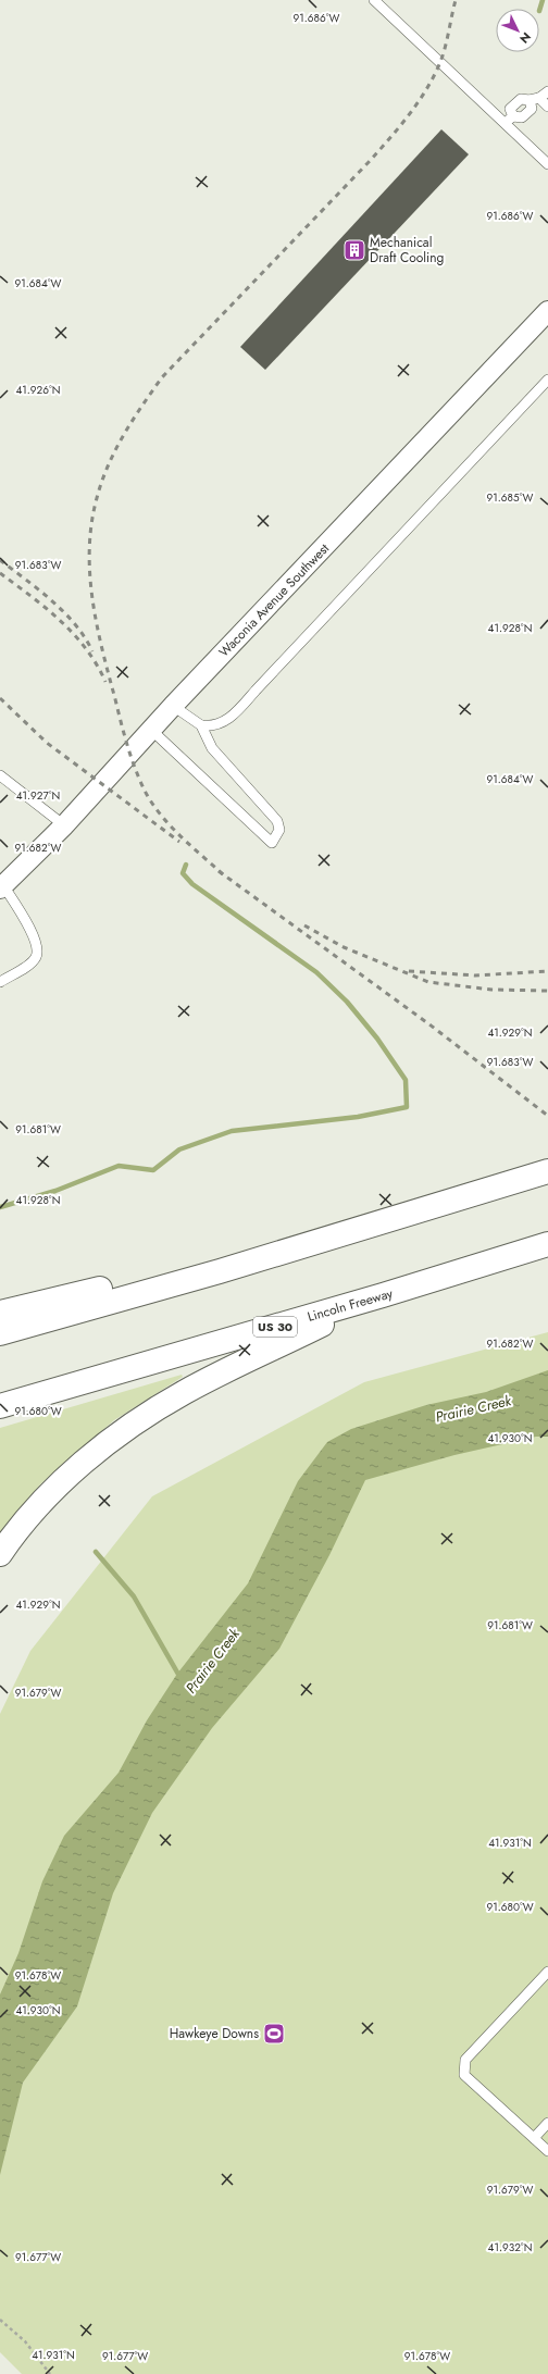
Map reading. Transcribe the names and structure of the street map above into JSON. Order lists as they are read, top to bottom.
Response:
{
  "streets": {
    "highway": ["Lincoln Freeway", "US 30"],
    "street": ["Waconia Avenue Southwest"]
  },
  "water": ["Prairie Creek"],
  "places": {
    "building": ["Mechanical Draft Cooling"],
    "sports": ["Hawkeye Downs"]
  },
  "north": "bottom right",
  "coordinates": [
    "91.686°W",
    "91.684°W",
    "41.926°N",
    "91.685°W",
    "91.683°W",
    "41.928°N",
    "41.927°N",
    "91.682°W",
    "41.929°N",
    "91.681°W",
    "91.680°W",
    "41.930°N",
    "91.679°W",
    "41.931°N",
    "91.678°W",
    "41.932°N",
    "91.677°W"
  ]
}
